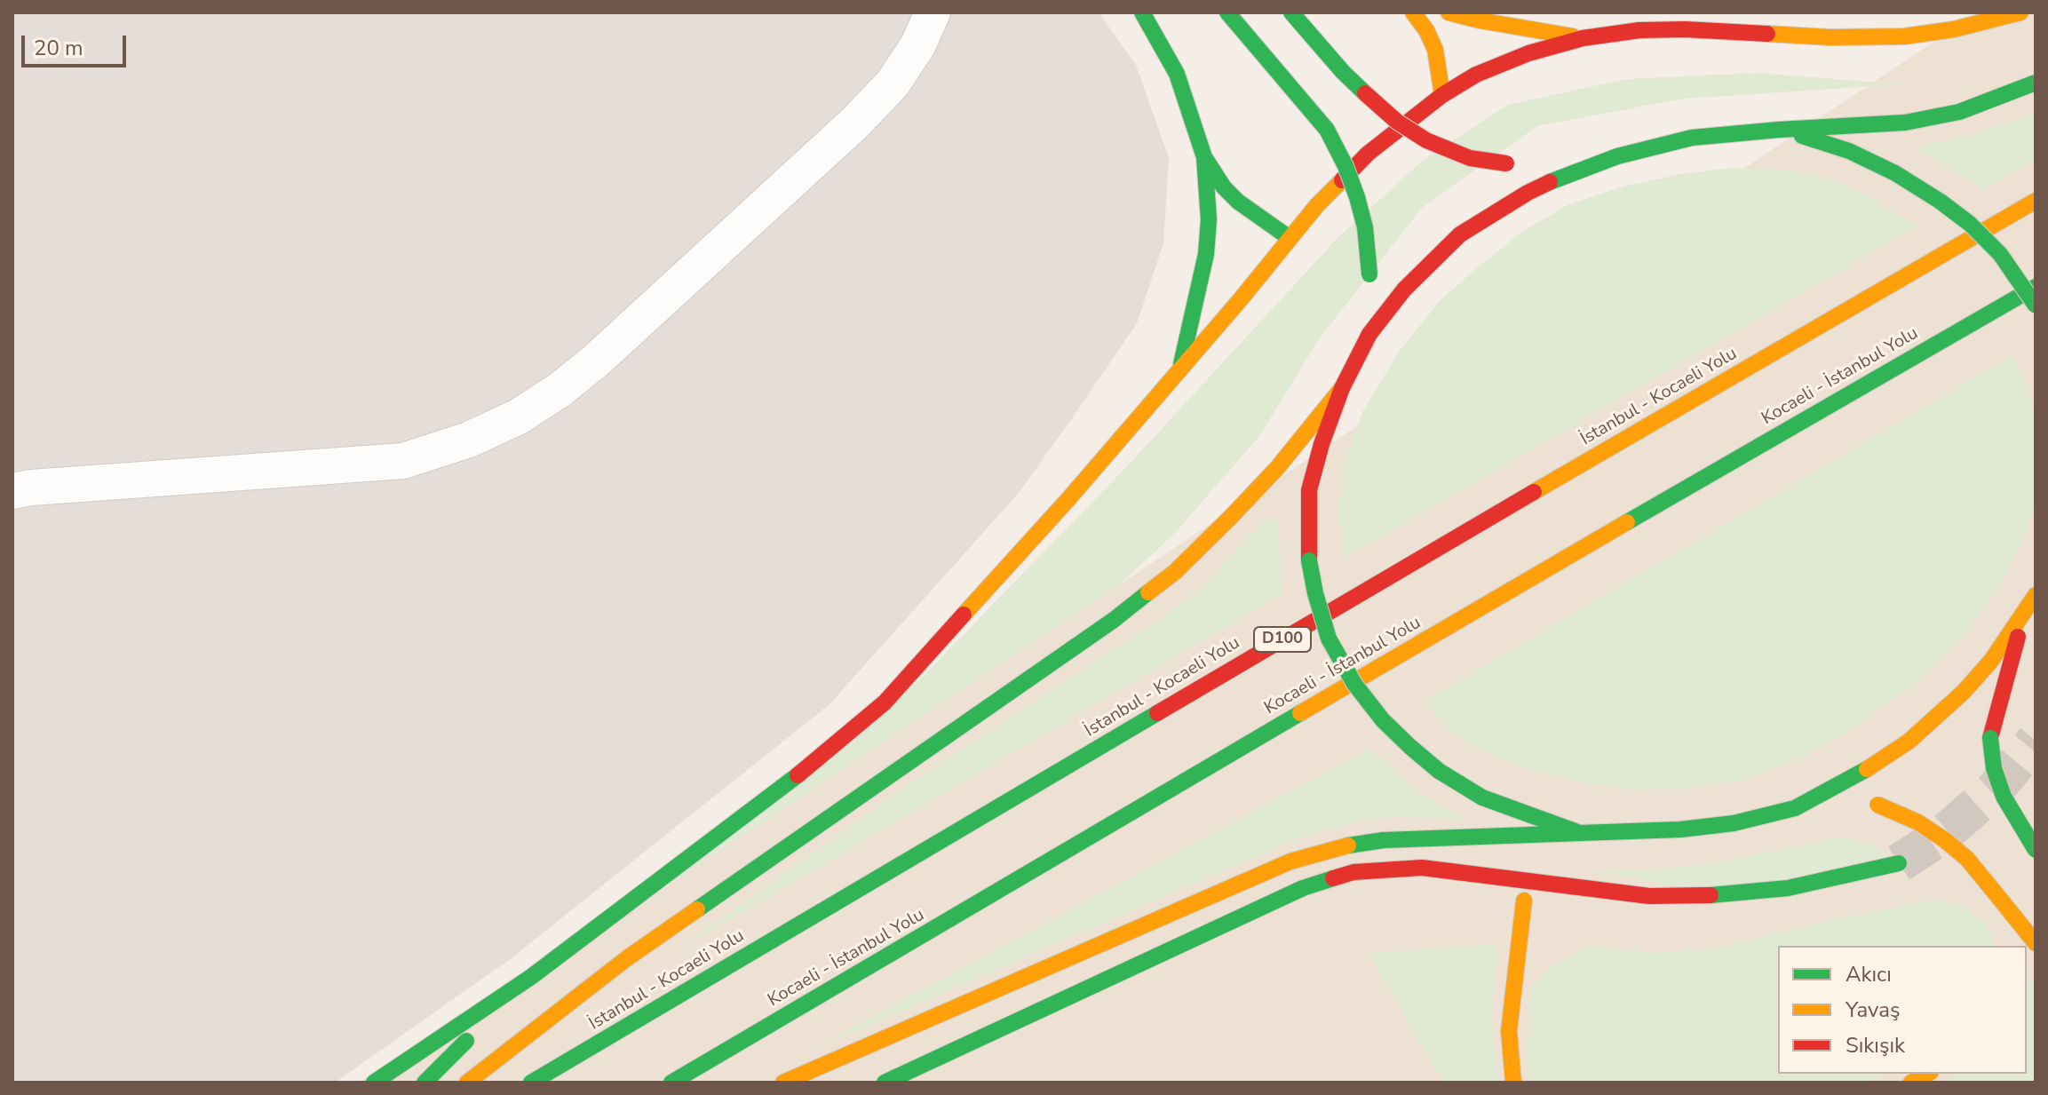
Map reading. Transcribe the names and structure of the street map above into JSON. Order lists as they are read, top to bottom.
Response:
{
  "streets": {
    "main road": ["Kocaeli - İstanbul Yolu", "İstanbul - Kocaeli Yolu", "D100"]
  },
  "legend": ["Akıcı", "Yavaş", "Sıkışık"],
  "scale_bar": "20 m"
}
